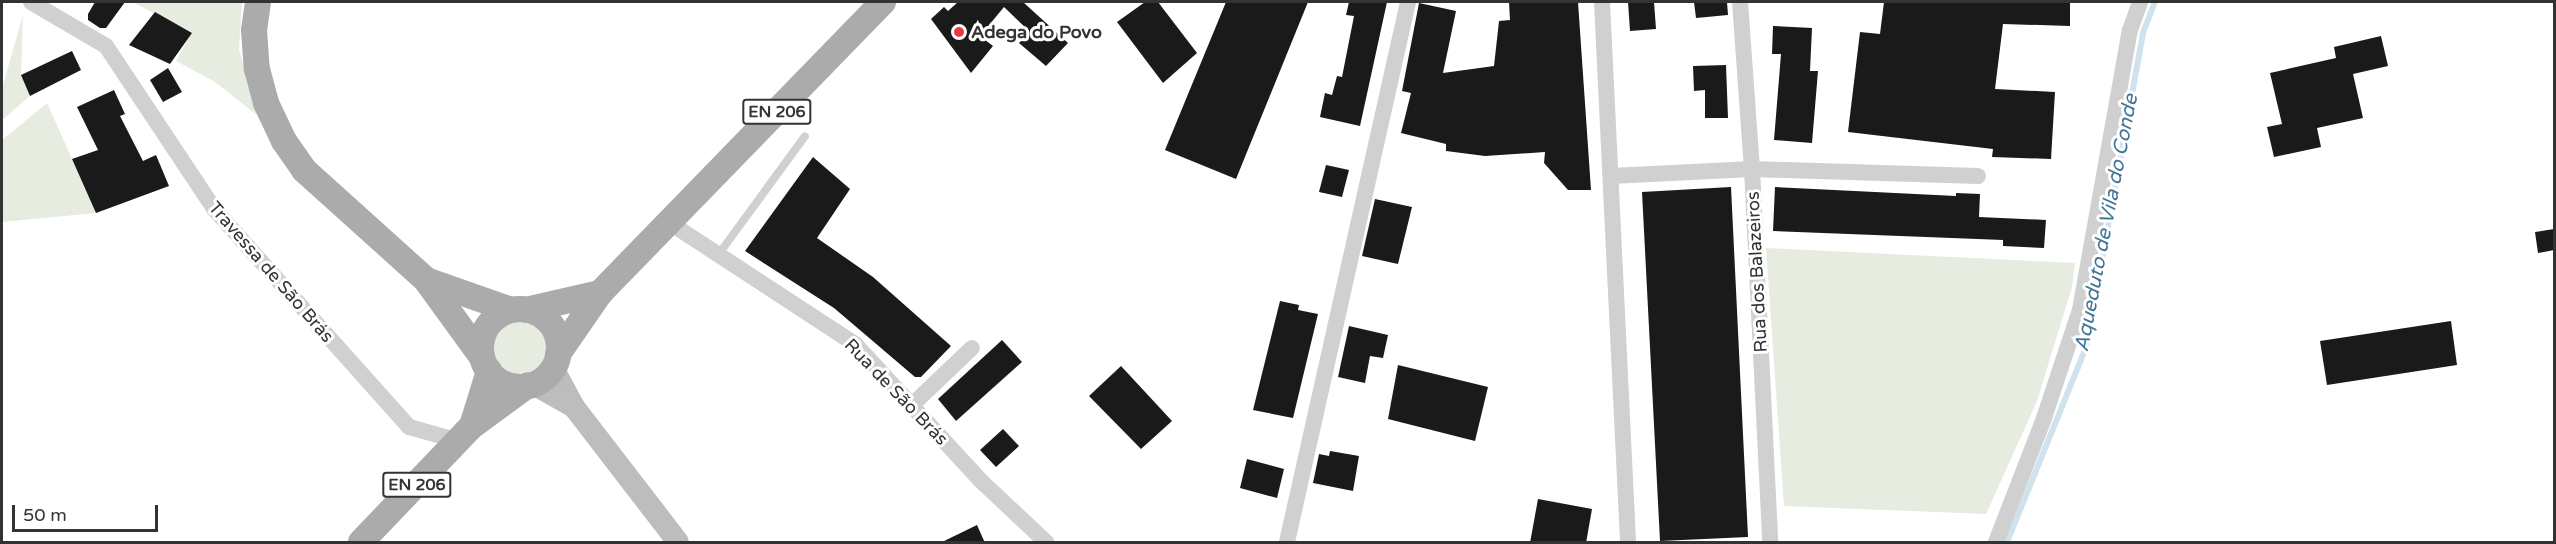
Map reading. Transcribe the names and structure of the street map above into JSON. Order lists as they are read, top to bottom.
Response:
{
  "streets": {
    "main road": ["EN 206"],
    "street": ["Travessa de São Brás", "Rua dos Balazeiros", "Rua de São Brás"]
  },
  "crossings": [
    ["EN 206", "Travessa de São Brás"],
    ["EN 206", "Rua de São Brás"]
  ],
  "water": ["Aqueduto de Vila do Conde"],
  "places": ["Adega do Povo"],
  "scale_bar": "50 m"
}
